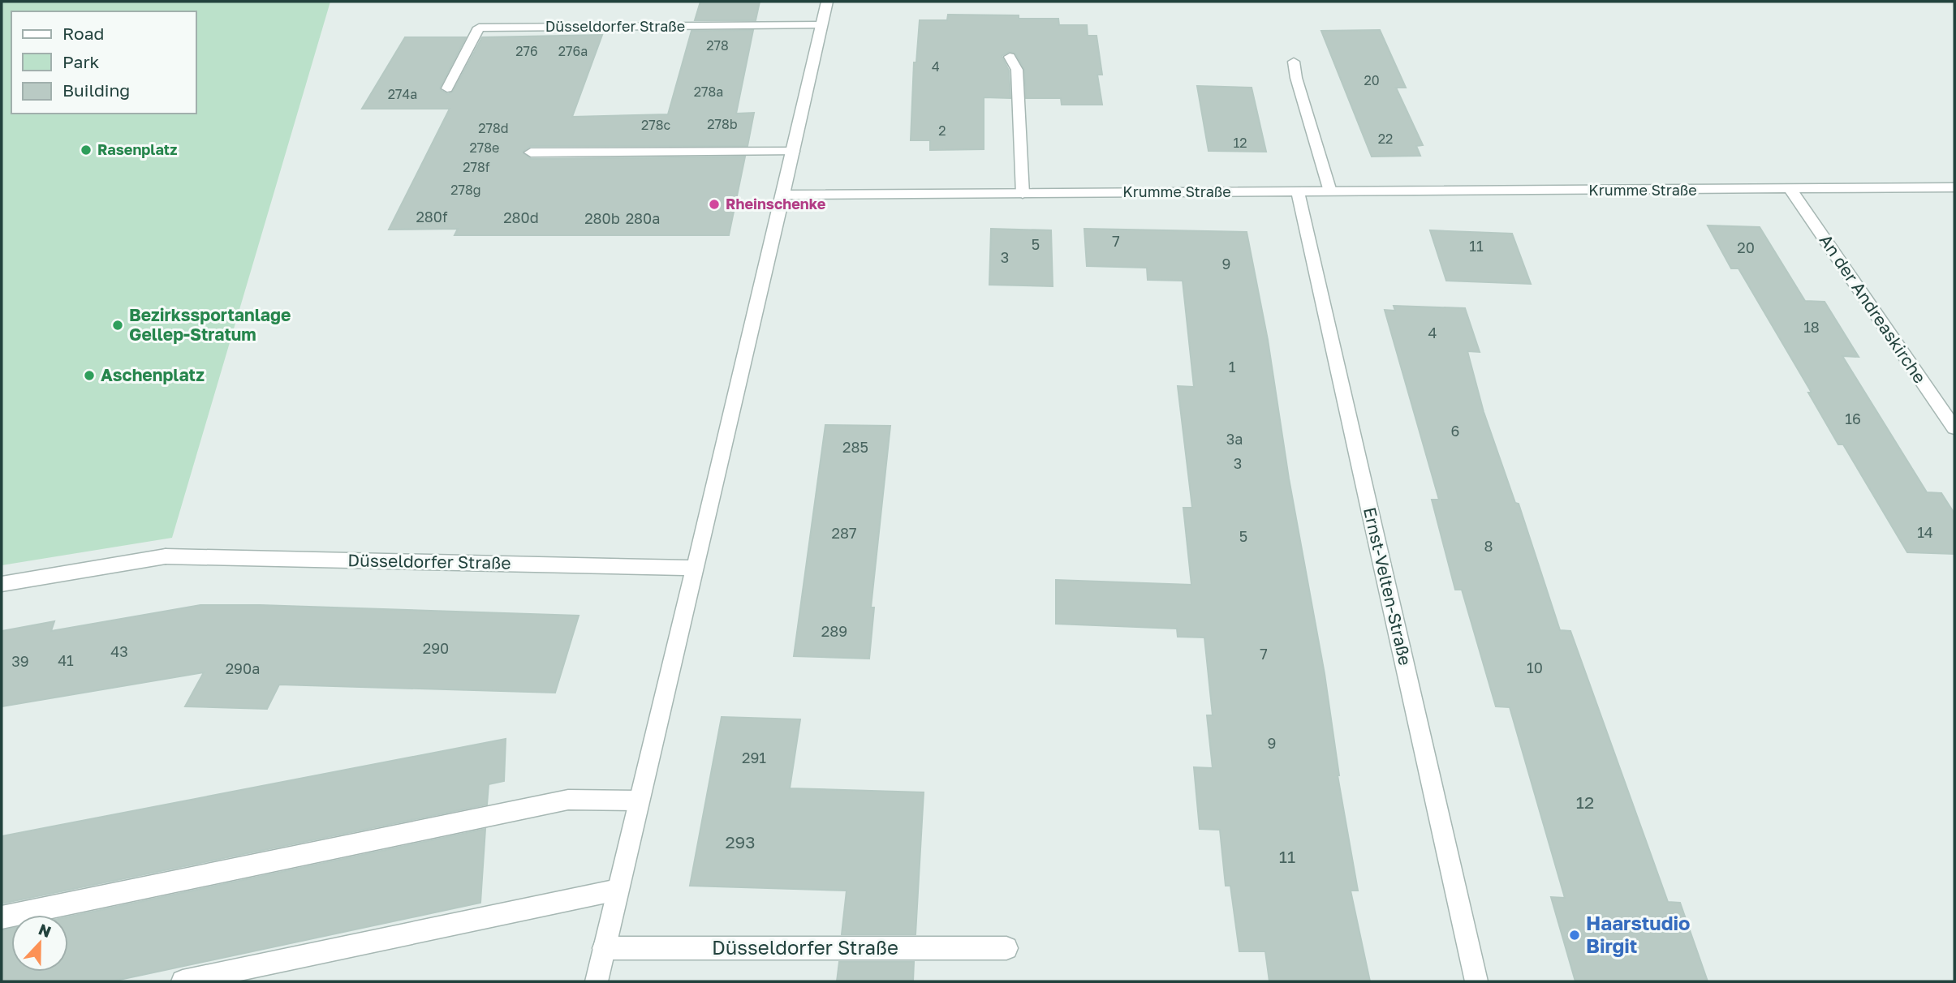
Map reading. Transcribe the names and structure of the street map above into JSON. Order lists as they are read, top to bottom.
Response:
{
  "streets": {
    "street": [
      "Düsseldorfer Straße",
      "Krumme Straße",
      "An der Andreaskirche",
      "Ernst-Velten-Straße"
    ]
  },
  "crossings": [
    ["Krumme Straße", "An der Andreaskirche"],
    ["Krumme Straße", "Ernst-Velten-Straße"]
  ],
  "places": [
    "Rasenplatz",
    "Rheinschenke",
    "Bezirkssportanlage Gellep-Stratum",
    "Aschenplatz",
    "Haarstudio Birgit"
  ],
  "house_numbers": [
    "278",
    "276",
    "276a",
    "4",
    "20",
    "278a",
    "274a",
    "278b",
    "278c",
    "278d",
    "2",
    "22",
    "12",
    "278e",
    "278f",
    "278g",
    "280f",
    "280d",
    "280b",
    "280a",
    "7",
    "5",
    "11",
    "20",
    "3",
    "9",
    "18",
    "4",
    "1",
    "16",
    "6",
    "3a",
    "285",
    "3",
    "14",
    "287",
    "5",
    "8",
    "289",
    "290",
    "43",
    "7",
    "41",
    "39",
    "10",
    "290a",
    "9",
    "291",
    "12",
    "293",
    "11"
  ],
  "legend": ["Road", "Park", "Building"],
  "north": "top"
}
